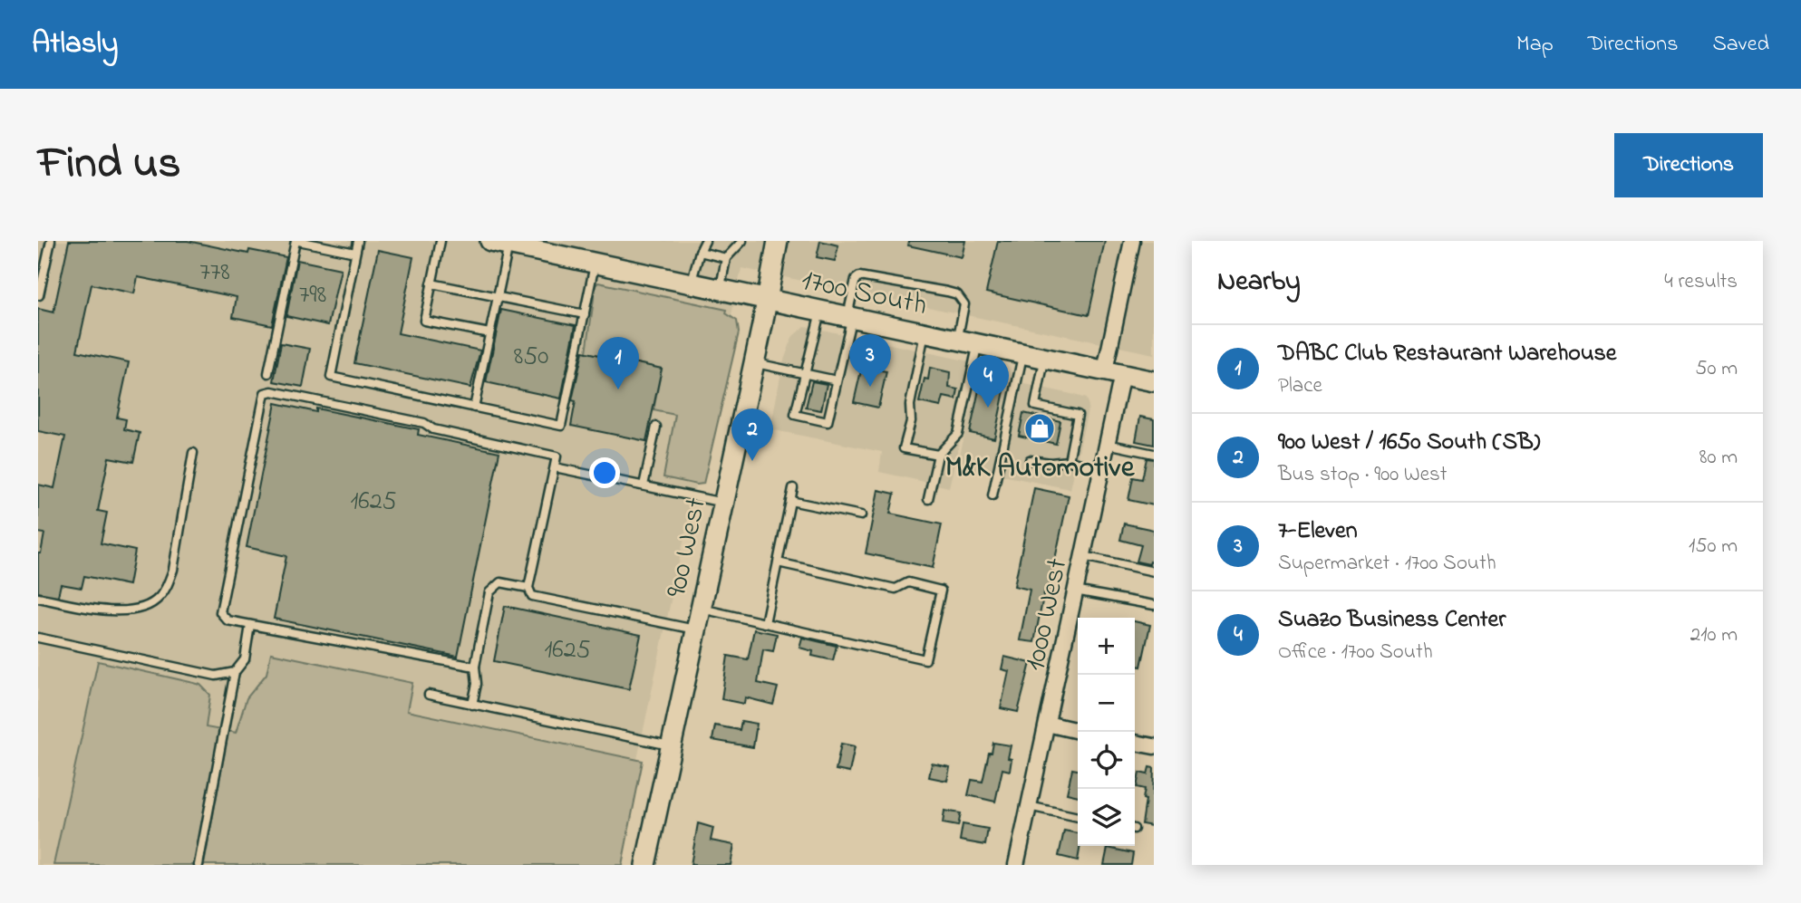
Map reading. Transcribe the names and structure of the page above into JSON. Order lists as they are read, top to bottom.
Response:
{
  "streets": {
    "street": ["1700 South", "900 West", "1000 West"]
  },
  "crossings": [
    ["1700 South", "900 West"],
    ["1700 South", "1000 West"]
  ],
  "places": {
    "shop": ["M&K Automotive"]
  },
  "house_numbers": [
    "778",
    "798",
    "850",
    "1625",
    "1625"
  ],
  "page": {
    "header": "Atlasly",
    "nav": ["Map", "Directions", "Saved"],
    "title": "Find us",
    "buttons": "Directions",
    "heading": ["Nearby", "4 results"],
    "list": [
      {
        "mark": "1",
        "name": "DABC Club Restaurant Warehouse",
        "note": "Place",
        "value": "50 m"
      },
      {
        "mark": "2",
        "name": "900 West / 1650 South (SB)",
        "note": "Bus stop · 900 West",
        "value": "80 m"
      },
      {
        "mark": "3",
        "name": "7-Eleven",
        "note": "Supermarket · 1700 South",
        "value": "150 m"
      },
      {
        "mark": "4",
        "name": "Suazo Business Center",
        "note": "Office · 1700 South",
        "value": "210 m"
      }
    ],
    "pins": [
      "3",
      "1",
      "4",
      "2"
    ],
    "map_buttons": ["+", "−"]
  }
}
